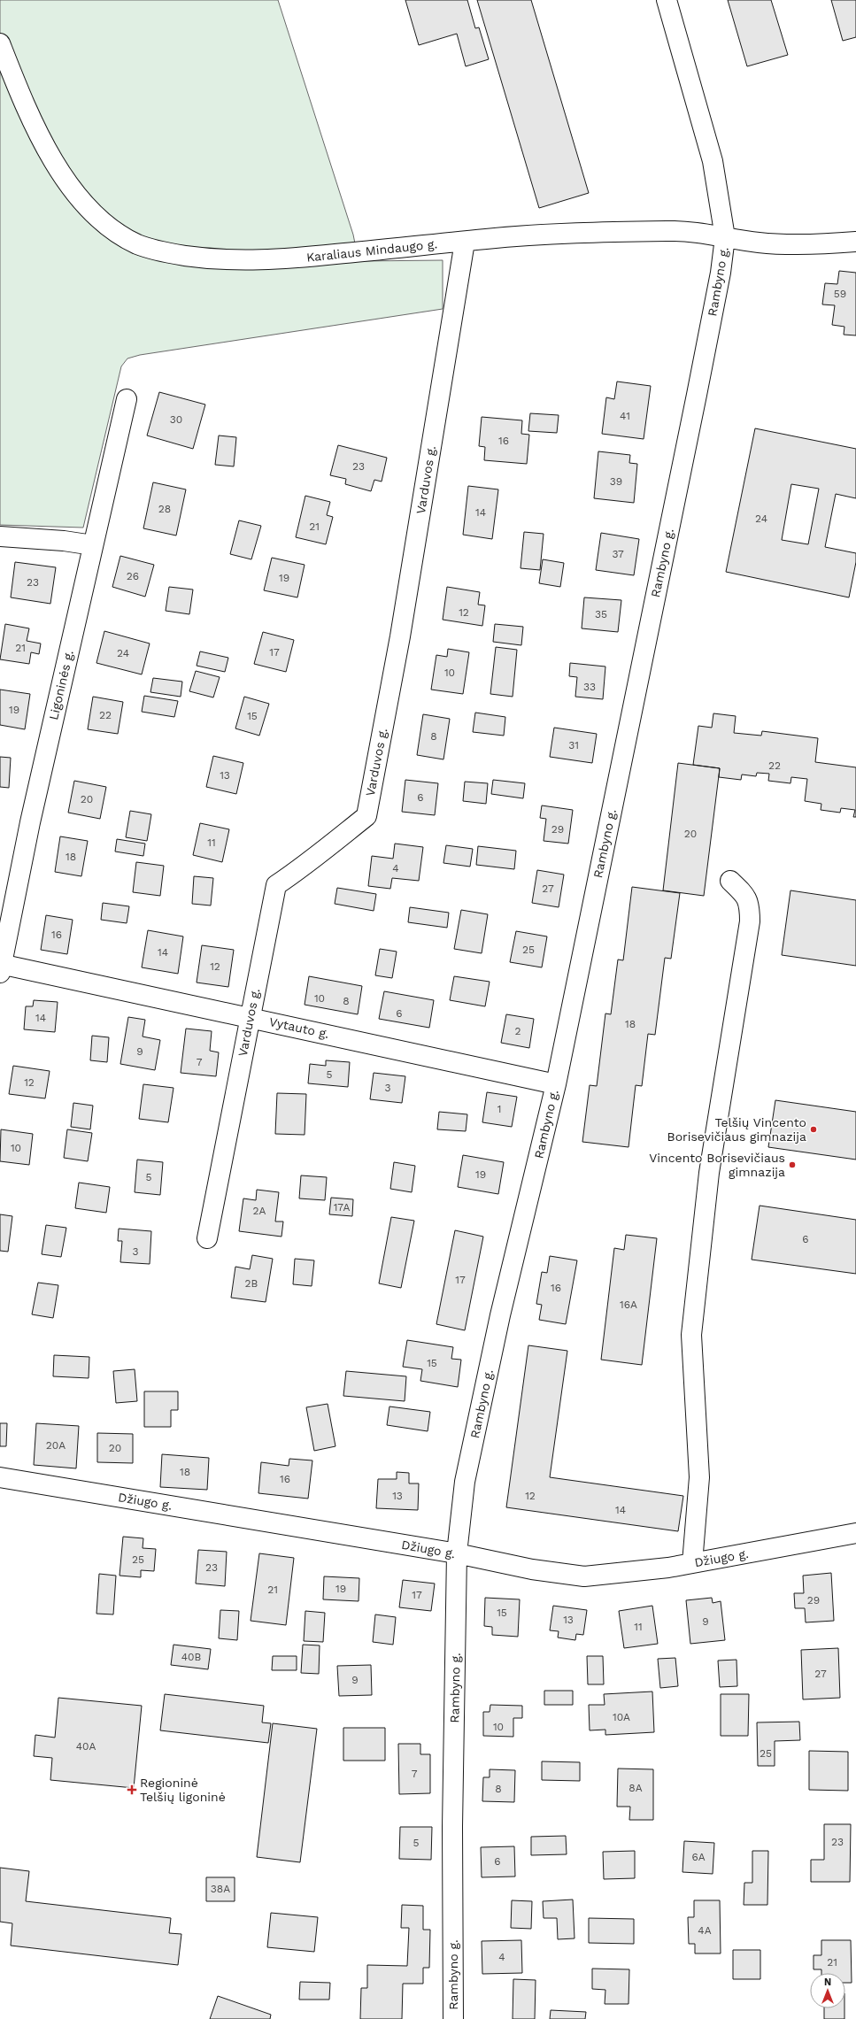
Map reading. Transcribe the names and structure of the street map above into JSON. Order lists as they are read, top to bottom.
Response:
{
  "streets": {
    "street": [
      "Karaliaus Mindaugo g.",
      "Rambyno g.",
      "Varduvos g.",
      "Ligoninės g.",
      "Vytauto g.",
      "Džiugo g."
    ]
  },
  "crossings": [
    ["Karaliaus Mindaugo g.", "Rambyno g."],
    ["Karaliaus Mindaugo g.", "Varduvos g."],
    ["Rambyno g.", "Vytauto g."],
    ["Rambyno g.", "Džiugo g."],
    ["Varduvos g.", "Vytauto g."],
    ["Ligoninės g.", "Vytauto g."]
  ],
  "places": {
    "other": ["Telšių Vincento Borisevičiaus gimnazija", "Vincento Borisevičiaus gimnazija"],
    "health": ["Regioninė Telšių ligoninė"]
  },
  "house_numbers": [
    "59",
    "41",
    "30",
    "16",
    "23",
    "39",
    "28",
    "14",
    "24",
    "21",
    "37",
    "26",
    "19",
    "23",
    "12",
    "35",
    "21",
    "17",
    "24",
    "10",
    "33",
    "19",
    "22",
    "15",
    "8",
    "31",
    "22",
    "13",
    "6",
    "20",
    "29",
    "20",
    "11",
    "18",
    "4",
    "27",
    "16",
    "25",
    "14",
    "12",
    "10",
    "8",
    "6",
    "14",
    "18",
    "2",
    "9",
    "7",
    "5",
    "12",
    "3",
    "1",
    "10",
    "19",
    "5",
    "17A",
    "2A",
    "6",
    "3",
    "17",
    "2B",
    "16",
    "16A",
    "15",
    "20A",
    "20",
    "18",
    "16",
    "13",
    "12",
    "14",
    "25",
    "23",
    "19",
    "21",
    "17",
    "29",
    "15",
    "13",
    "9",
    "11",
    "40B",
    "27",
    "9",
    "10A",
    "10",
    "40A",
    "25",
    "7",
    "8A",
    "8",
    "23",
    "5",
    "6A",
    "6",
    "38A",
    "4A",
    "4",
    "21"
  ],
  "north": "top"
}
